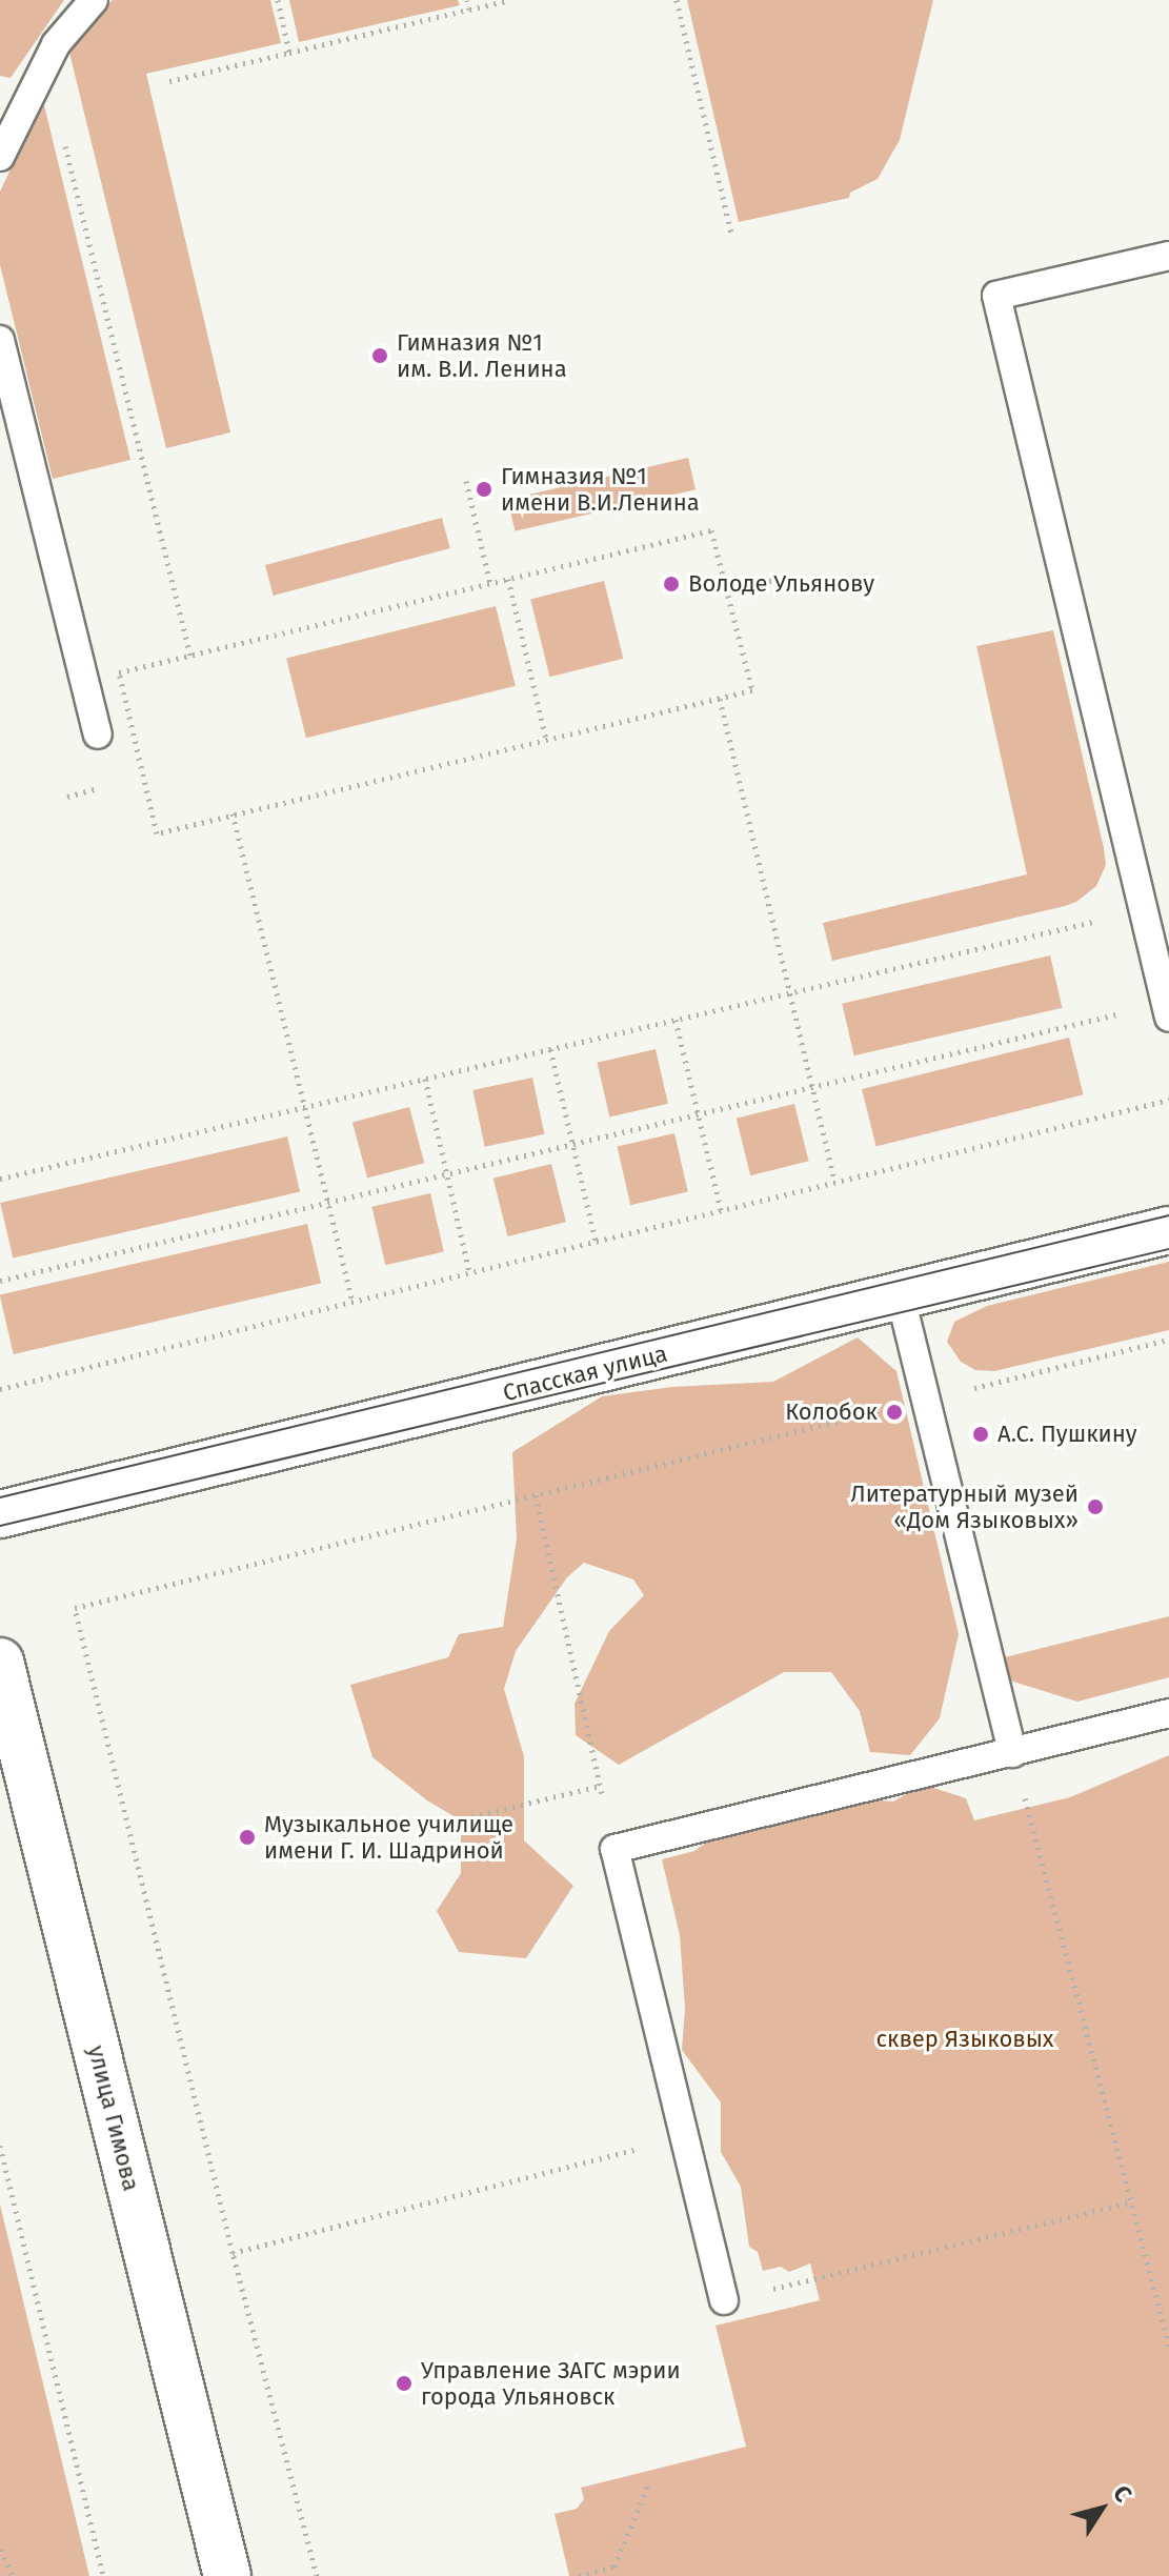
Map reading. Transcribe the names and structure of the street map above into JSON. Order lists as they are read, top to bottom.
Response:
{
  "streets": {
    "street": ["Спасская улица", "улица Гимова"]
  },
  "parks": ["сквер Языковых"],
  "places": [
    "Гимназия №1 им. В.И. Ленина",
    "Гимназия №1 имени В.И.Ленина",
    "Володе Ульянову",
    "Колобок",
    "А.С. Пушкину",
    "Литературный музей «Дом Языковых»",
    "Музыкальное училище имени Г. И. Шадриной",
    "Управление ЗАГС мэрии города Ульяновск"
  ],
  "north": "top right"
}
